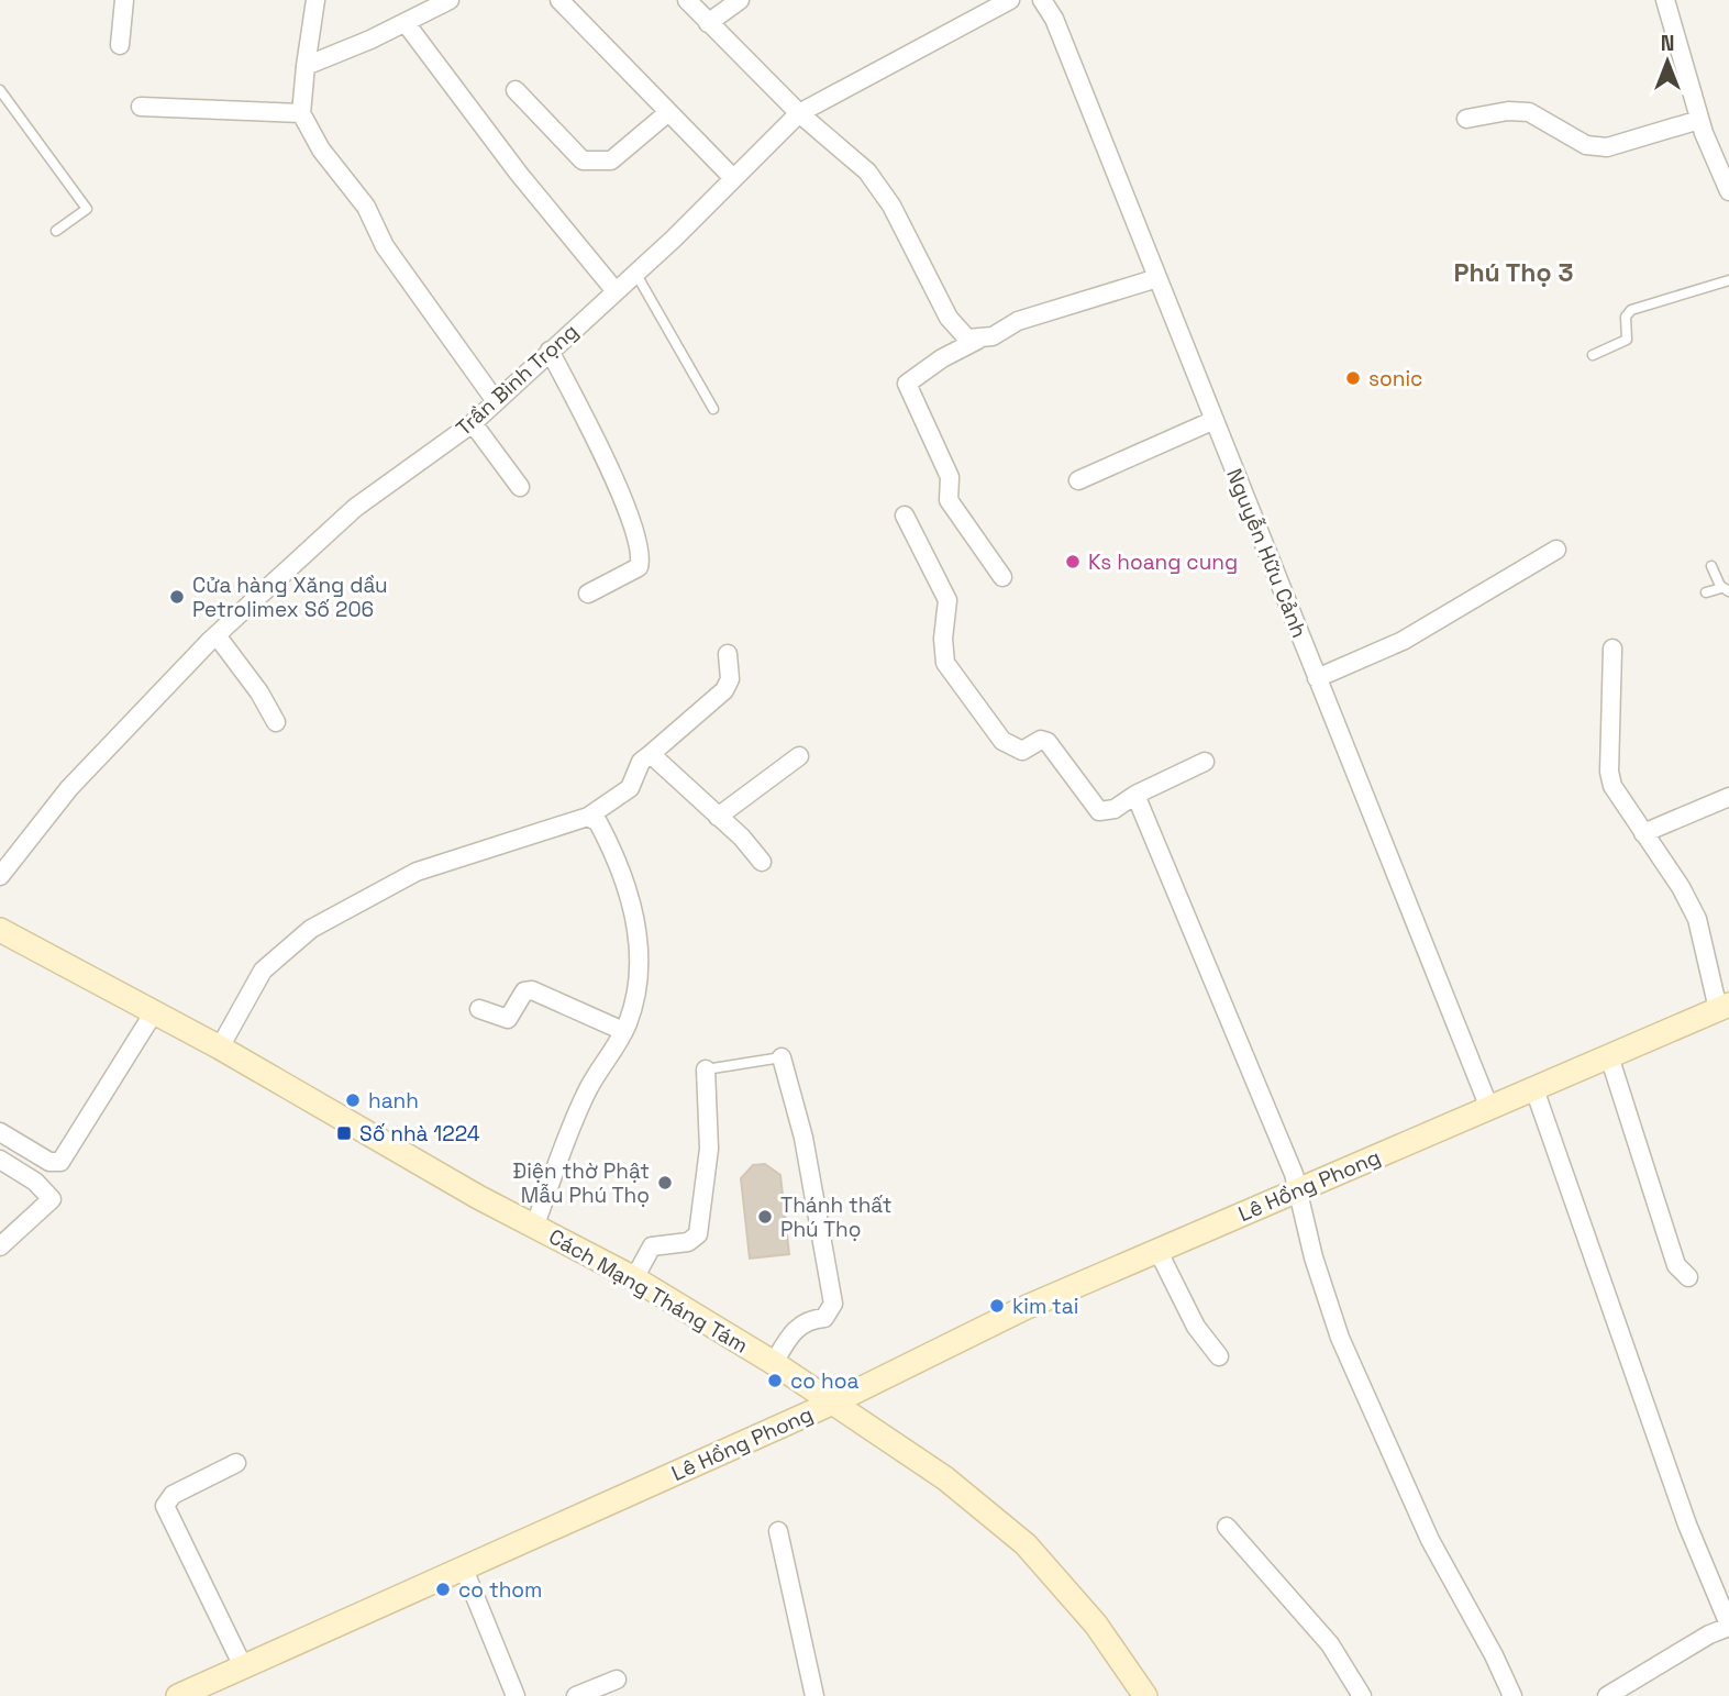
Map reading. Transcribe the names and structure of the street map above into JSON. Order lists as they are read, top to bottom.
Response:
{
  "streets": {
    "street": [
      "Trần Bình Trọng",
      "Nguyễn Hữu Cảnh",
      "Lê Hồng Phong",
      "Cách Mạng Tháng Tám"
    ]
  },
  "crossings": [
    ["Nguyễn Hữu Cảnh", "Lê Hồng Phong"],
    ["Lê Hồng Phong", "Cách Mạng Tháng Tám"]
  ],
  "districts": ["Phú Thọ 3"],
  "places": {
    "other": [
      "sonic",
      "Ks hoang cung",
      "Cửa hàng Xăng dầu Petrolimex Số 206",
      "hanh",
      "Điện thờ Phật Mẫu Phú Thọ",
      "Thánh thất Phú Thọ",
      "kim tai",
      "co hoa",
      "co thom"
    ],
    "transit": ["Số nhà 1224"]
  },
  "north": "top"
}
